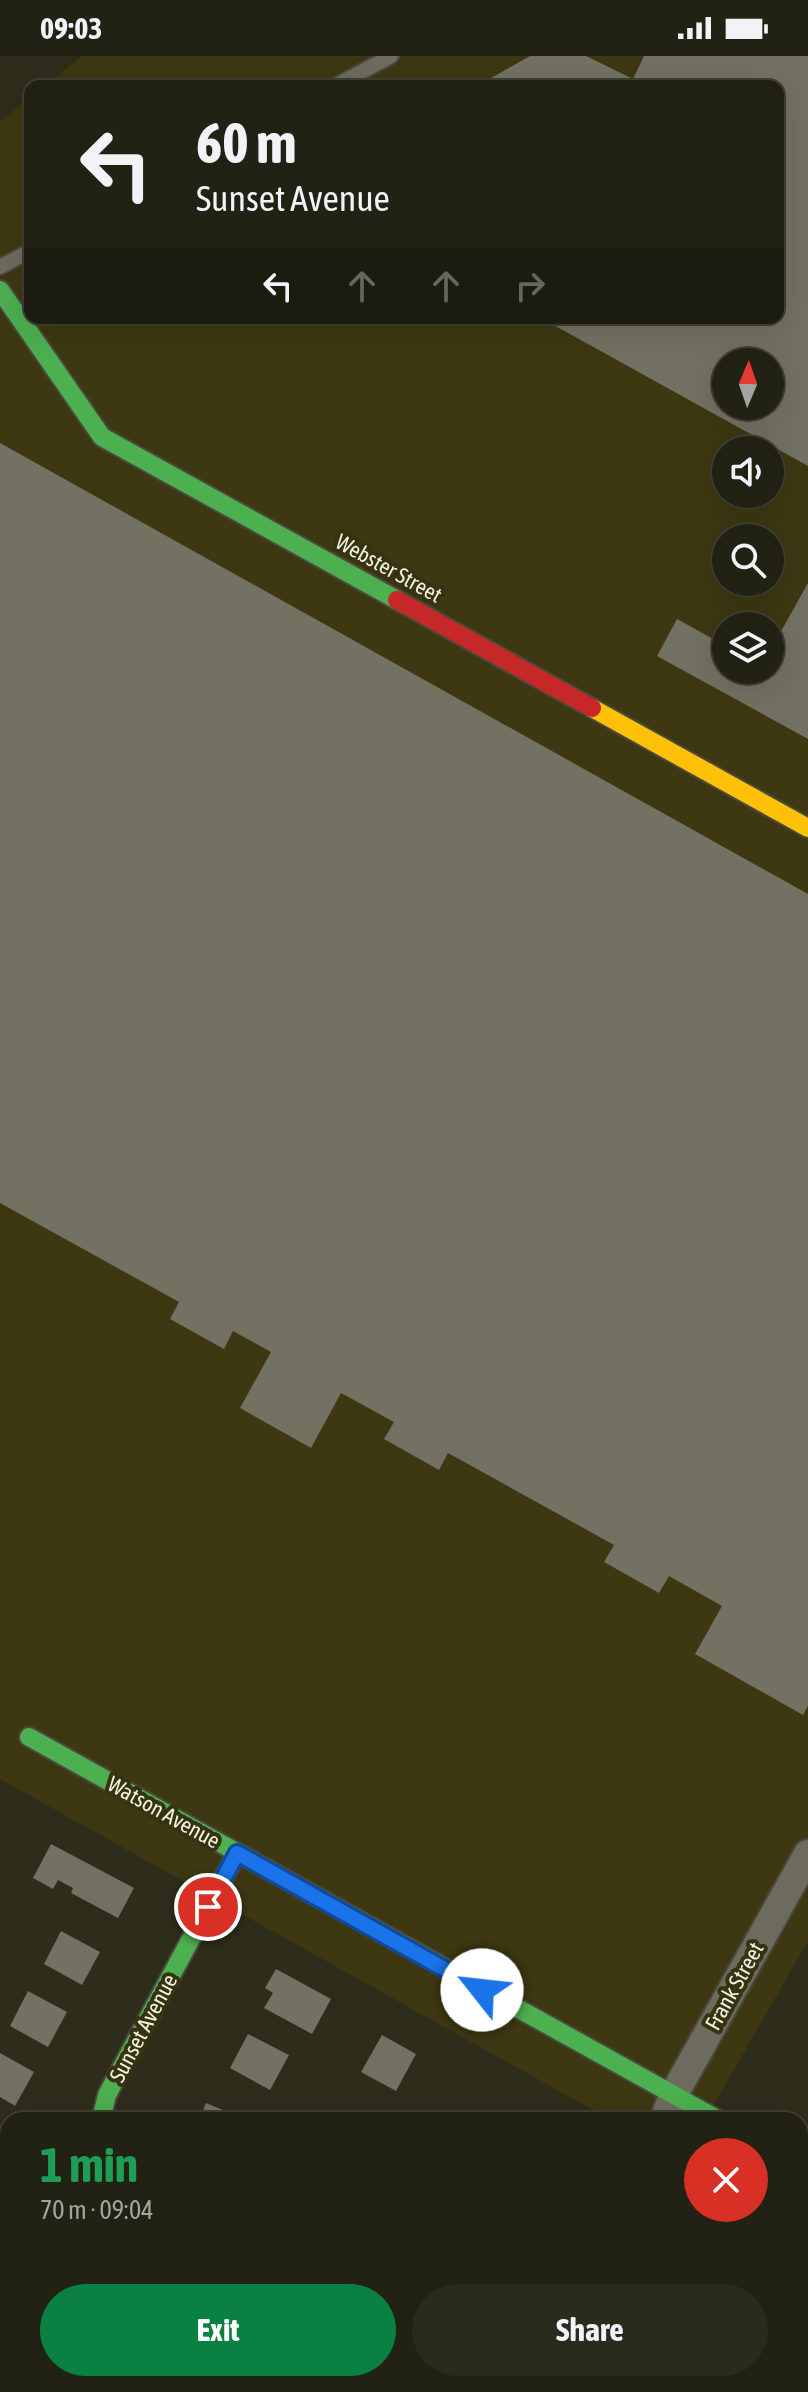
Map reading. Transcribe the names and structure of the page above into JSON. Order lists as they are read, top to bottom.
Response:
{
  "streets": {
    "street": [
      "Webster Street",
      "Watson Avenue",
      "Frank Street",
      "Sunset Avenue"
    ]
  },
  "crossings": [
    ["Watson Avenue", "Frank Street"],
    ["Watson Avenue", "Sunset Avenue"]
  ],
  "north": "top",
  "page": {
    "status": "09:03",
    "turn": ["60 m", "Sunset Avenue"],
    "heading": ["1 min", "70 m · 09:04"],
    "buttons": ["Exit", "Share"]
  }
}
